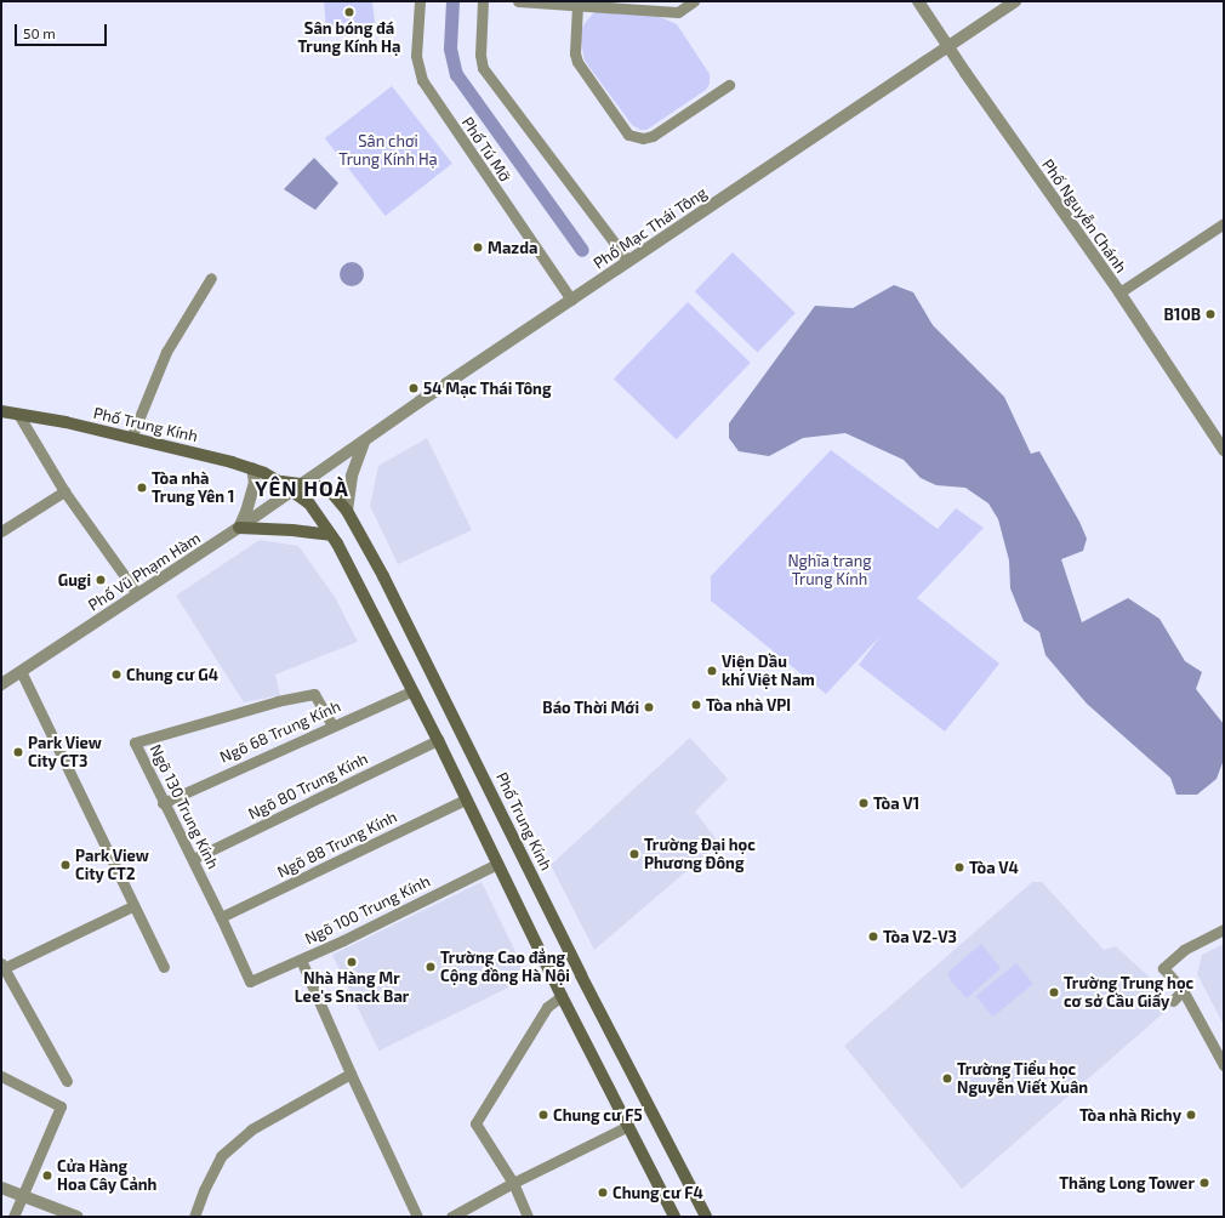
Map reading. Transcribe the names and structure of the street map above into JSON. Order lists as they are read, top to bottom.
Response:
{
  "streets": {
    "main road": ["Phố Trung Kính"],
    "street": [
      "Phố Tú Mỡ",
      "Phố Nguyễn Chánh",
      "Phố Mạc Thái Tông",
      "Phố Vũ Phạm Hàm",
      "Ngõ 68 Trung Kính",
      "Ngõ 80 Trung Kính",
      "Ngõ 130 Trung Kính",
      "Ngõ 88 Trung Kính",
      "Ngõ 100 Trung Kính"
    ]
  },
  "crossings": [
    ["Phố Tú Mỡ", "Phố Mạc Thái Tông"],
    ["Phố Nguyễn Chánh", "Phố Mạc Thái Tông"],
    ["Phố Mạc Thái Tông", "Phố Trung Kính"],
    ["Phố Mạc Thái Tông", "Phố Vũ Phạm Hàm"],
    ["Phố Trung Kính", "Phố Vũ Phạm Hàm"],
    ["Phố Trung Kính", "Ngõ 68 Trung Kính"],
    ["Phố Trung Kính", "Ngõ 80 Trung Kính"],
    ["Phố Trung Kính", "Ngõ 88 Trung Kính"],
    ["Phố Trung Kính", "Ngõ 100 Trung Kính"],
    ["Ngõ 68 Trung Kính", "Ngõ 130 Trung Kính"],
    ["Ngõ 80 Trung Kính", "Ngõ 130 Trung Kính"],
    ["Ngõ 130 Trung Kính", "Ngõ 88 Trung Kính"],
    ["Ngõ 130 Trung Kính", "Ngõ 100 Trung Kính"]
  ],
  "districts": ["YÊN HOÀ"],
  "parks": ["Sân chơi Trung Kính Hạ", "Nghĩa trang Trung Kính"],
  "places": [
    "Sân bóng đá Trung Kính Hạ",
    "Mazda",
    "B10B",
    "54 Mạc Thái Tông",
    "Tòa nhà Trung Yên 1",
    "Gugi",
    "Viện Dầu khí Việt Nam",
    "Chung cư G4",
    "Tòa nhà VPI",
    "Báo Thời Mới",
    "Park View City CT3",
    "Tòa V1",
    "Trường Đại học Phương Đông",
    "Park View City CT2",
    "Tòa V4",
    "Tòa V2-V3",
    "Nhà Hàng Mr Lee's Snack Bar",
    "Trường Cao đẳng Cộng đồng Hà Nội",
    "Trường Trung học cơ sở Cầu Giấy",
    "Trường Tiểu học Nguyễn Viết Xuân",
    "Chung cư F5",
    "Tòa nhà Richy",
    "Cửa Hàng Hoa Cây Cảnh",
    "Thăng Long Tower",
    "Chung cư F4"
  ],
  "scale_bar": "50 m"
}
